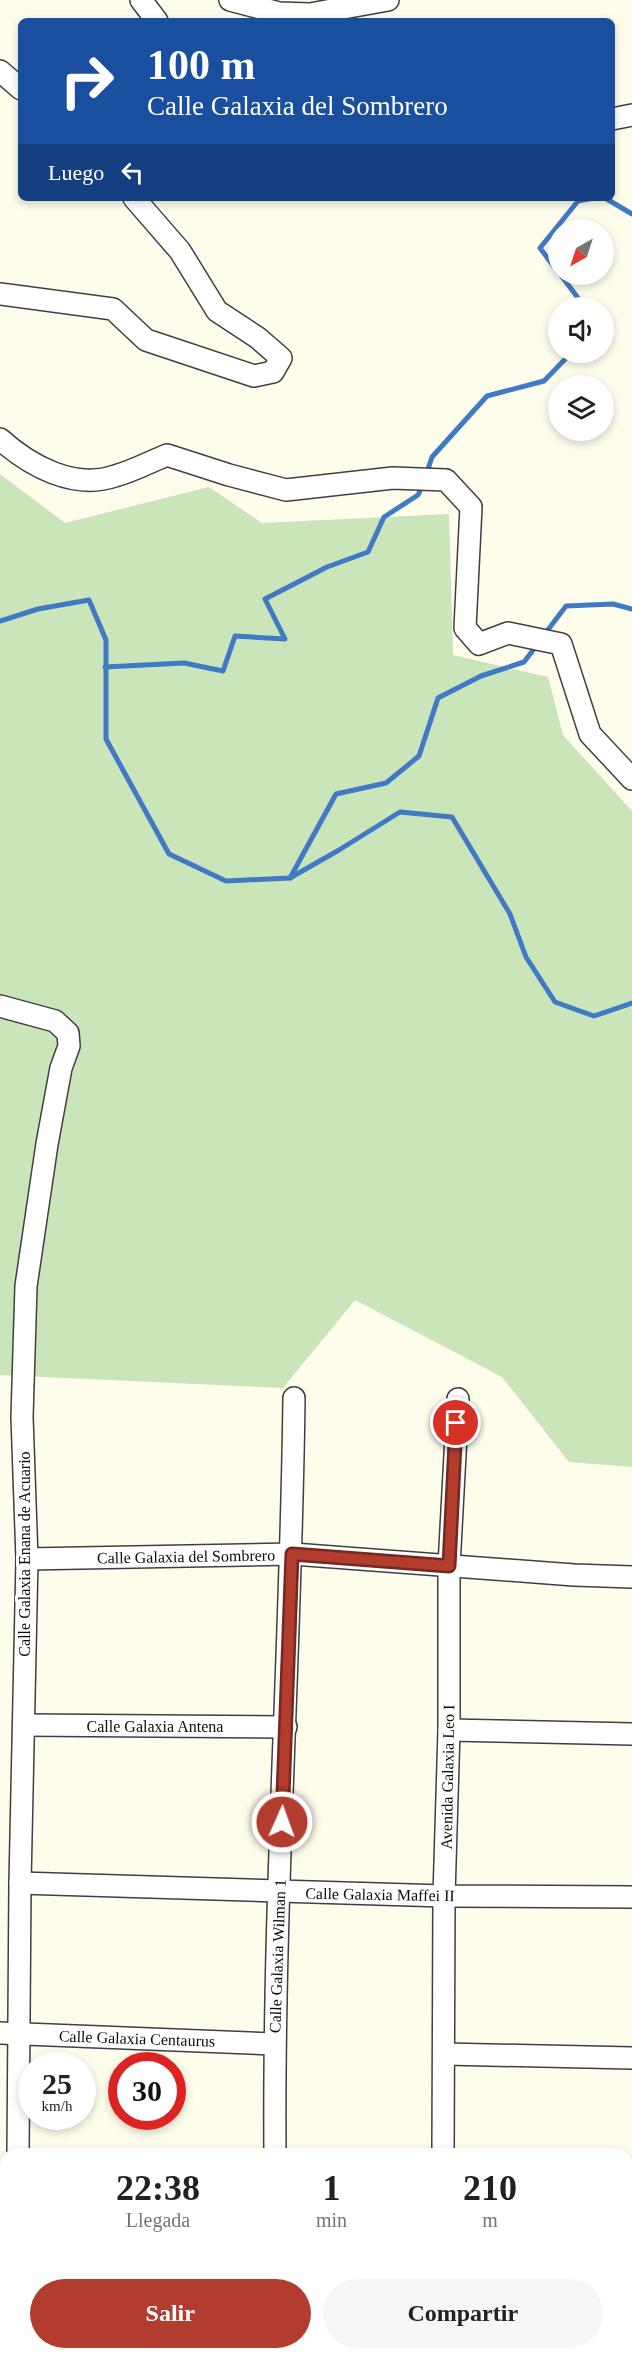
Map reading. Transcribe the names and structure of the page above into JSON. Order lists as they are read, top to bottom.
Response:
{
  "streets": {
    "street": [
      "Calle Galaxia Enana de Acuario",
      "Calle Galaxia del Sombrero",
      "Calle Galaxia Antena",
      "Avenida Galaxia Leo I",
      "Calle Galaxia Maffei II",
      "Calle Galaxia Wilman 1",
      "Calle Galaxia Centaurus"
    ]
  },
  "crossings": [
    ["Calle Galaxia Enana de Acuario", "Calle Galaxia del Sombrero"],
    ["Calle Galaxia Enana de Acuario", "Calle Galaxia Antena"],
    ["Calle Galaxia Enana de Acuario", "Calle Galaxia Maffei II"],
    ["Calle Galaxia Enana de Acuario", "Calle Galaxia Centaurus"],
    ["Calle Galaxia del Sombrero", "Avenida Galaxia Leo I"],
    ["Calle Galaxia del Sombrero", "Calle Galaxia Wilman 1"],
    ["Calle Galaxia Antena", "Calle Galaxia Wilman 1"],
    ["Avenida Galaxia Leo I", "Calle Galaxia Maffei II"],
    ["Calle Galaxia Maffei II", "Calle Galaxia Wilman 1"],
    ["Calle Galaxia Wilman 1", "Calle Galaxia Centaurus"]
  ],
  "north": "bottom left",
  "page": {
    "turn": ["100 m", "Calle Galaxia del Sombrero"],
    "then": "Luego",
    "speed": "25 km/h",
    "limit": "30",
    "eta": [
      "22:38",
      "Llegada",
      "1",
      "min",
      "210",
      "m"
    ],
    "buttons": ["Salir", "Compartir"]
  }
}
